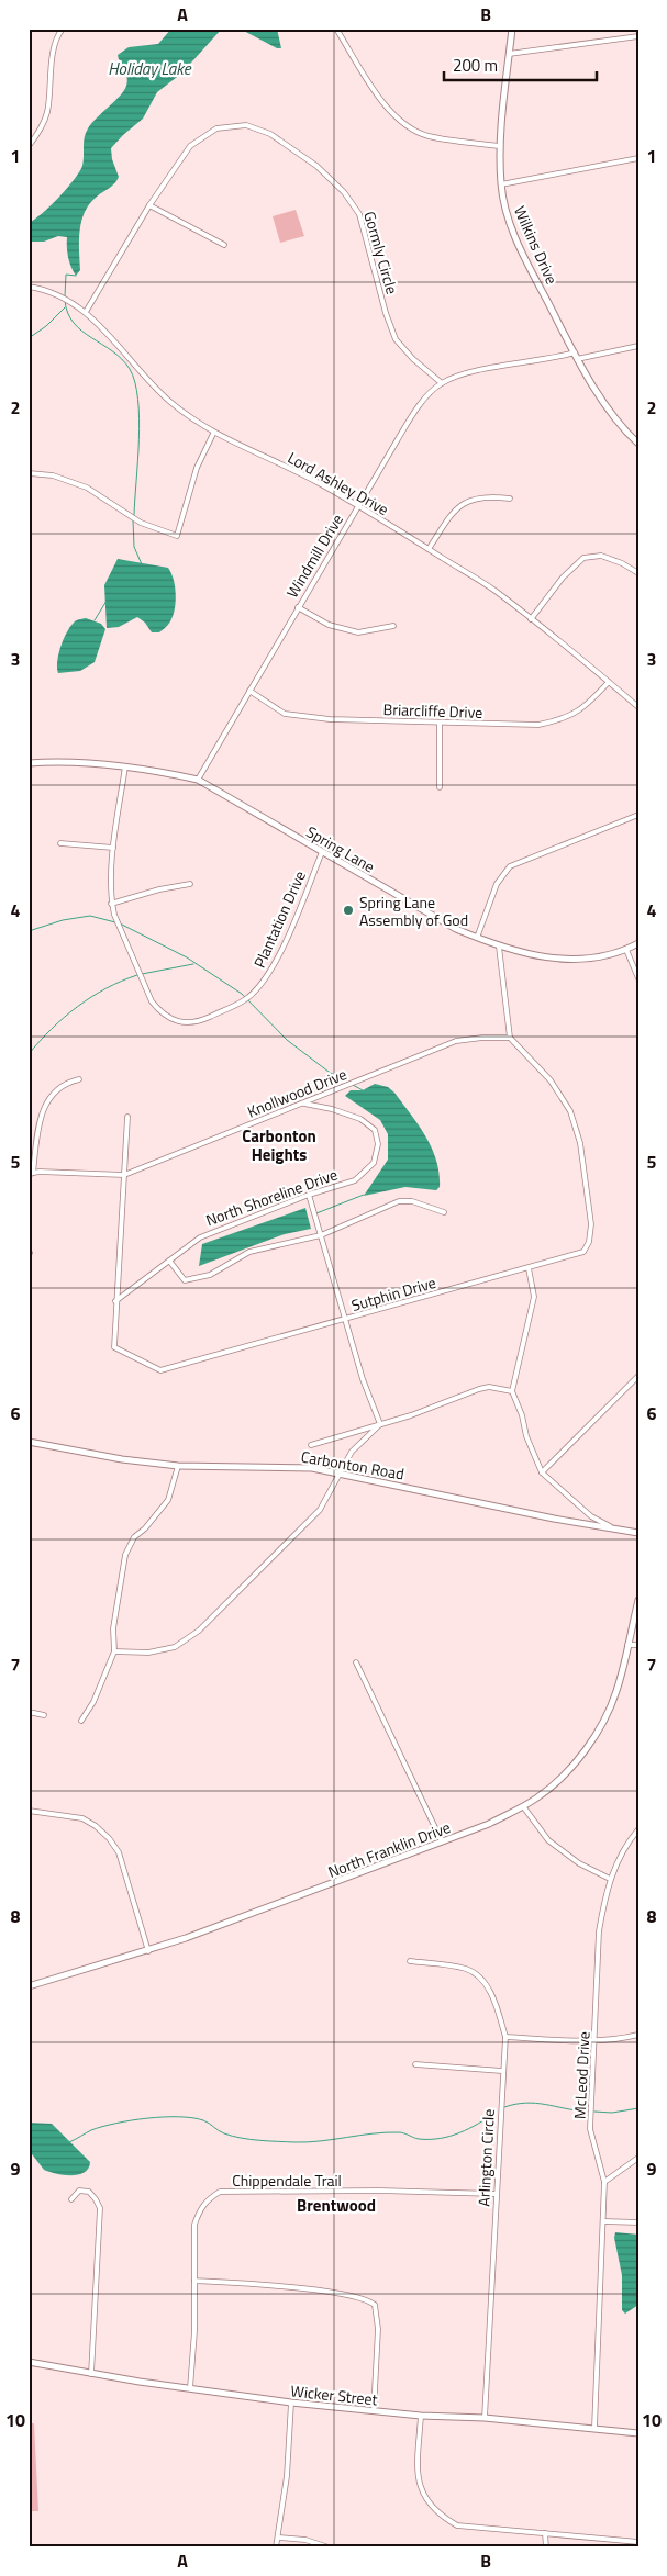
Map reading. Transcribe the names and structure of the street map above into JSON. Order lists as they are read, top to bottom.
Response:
{
  "streets": {
    "street": [
      "Wilkins Drive",
      "Gormly Circle",
      "Lord Ashley Drive",
      "Windmill Drive",
      "Briarcliffe Drive",
      "Spring Lane",
      "Plantation Drive",
      "Knollwood Drive",
      "North Shoreline Drive",
      "Sutphin Drive",
      "Carbonton Road",
      "North Franklin Drive",
      "McLeod Drive",
      "Arlington Circle",
      "Chippendale Trail",
      "Wicker Street"
    ]
  },
  "crossings": [
    ["Wilkins Drive", "Windmill Drive"],
    ["Gormly Circle", "Lord Ashley Drive"],
    ["Gormly Circle", "Windmill Drive"],
    ["Lord Ashley Drive", "Windmill Drive"],
    ["Lord Ashley Drive", "Briarcliffe Drive"],
    ["Windmill Drive", "Briarcliffe Drive"],
    ["Windmill Drive", "Spring Lane"],
    ["Spring Lane", "Plantation Drive"],
    ["Knollwood Drive", "North Shoreline Drive"],
    ["Knollwood Drive", "Sutphin Drive"],
    ["North Shoreline Drive", "Sutphin Drive"],
    ["McLeod Drive", "Wicker Street"],
    ["Arlington Circle", "Chippendale Trail"],
    ["Arlington Circle", "Wicker Street"],
    ["Chippendale Trail", "Wicker Street"]
  ],
  "districts": ["Carbonton Heights", "Brentwood"],
  "water": ["Holiday Lake"],
  "places": ["Spring Lane Assembly of God"],
  "scale_bar": "200 m",
  "grid": {
    "columns": ["A", "B"],
    "rows": [
      "1",
      "2",
      "3",
      "4",
      "5",
      "6",
      "7",
      "8",
      "9",
      "10"
    ]
  }
}
